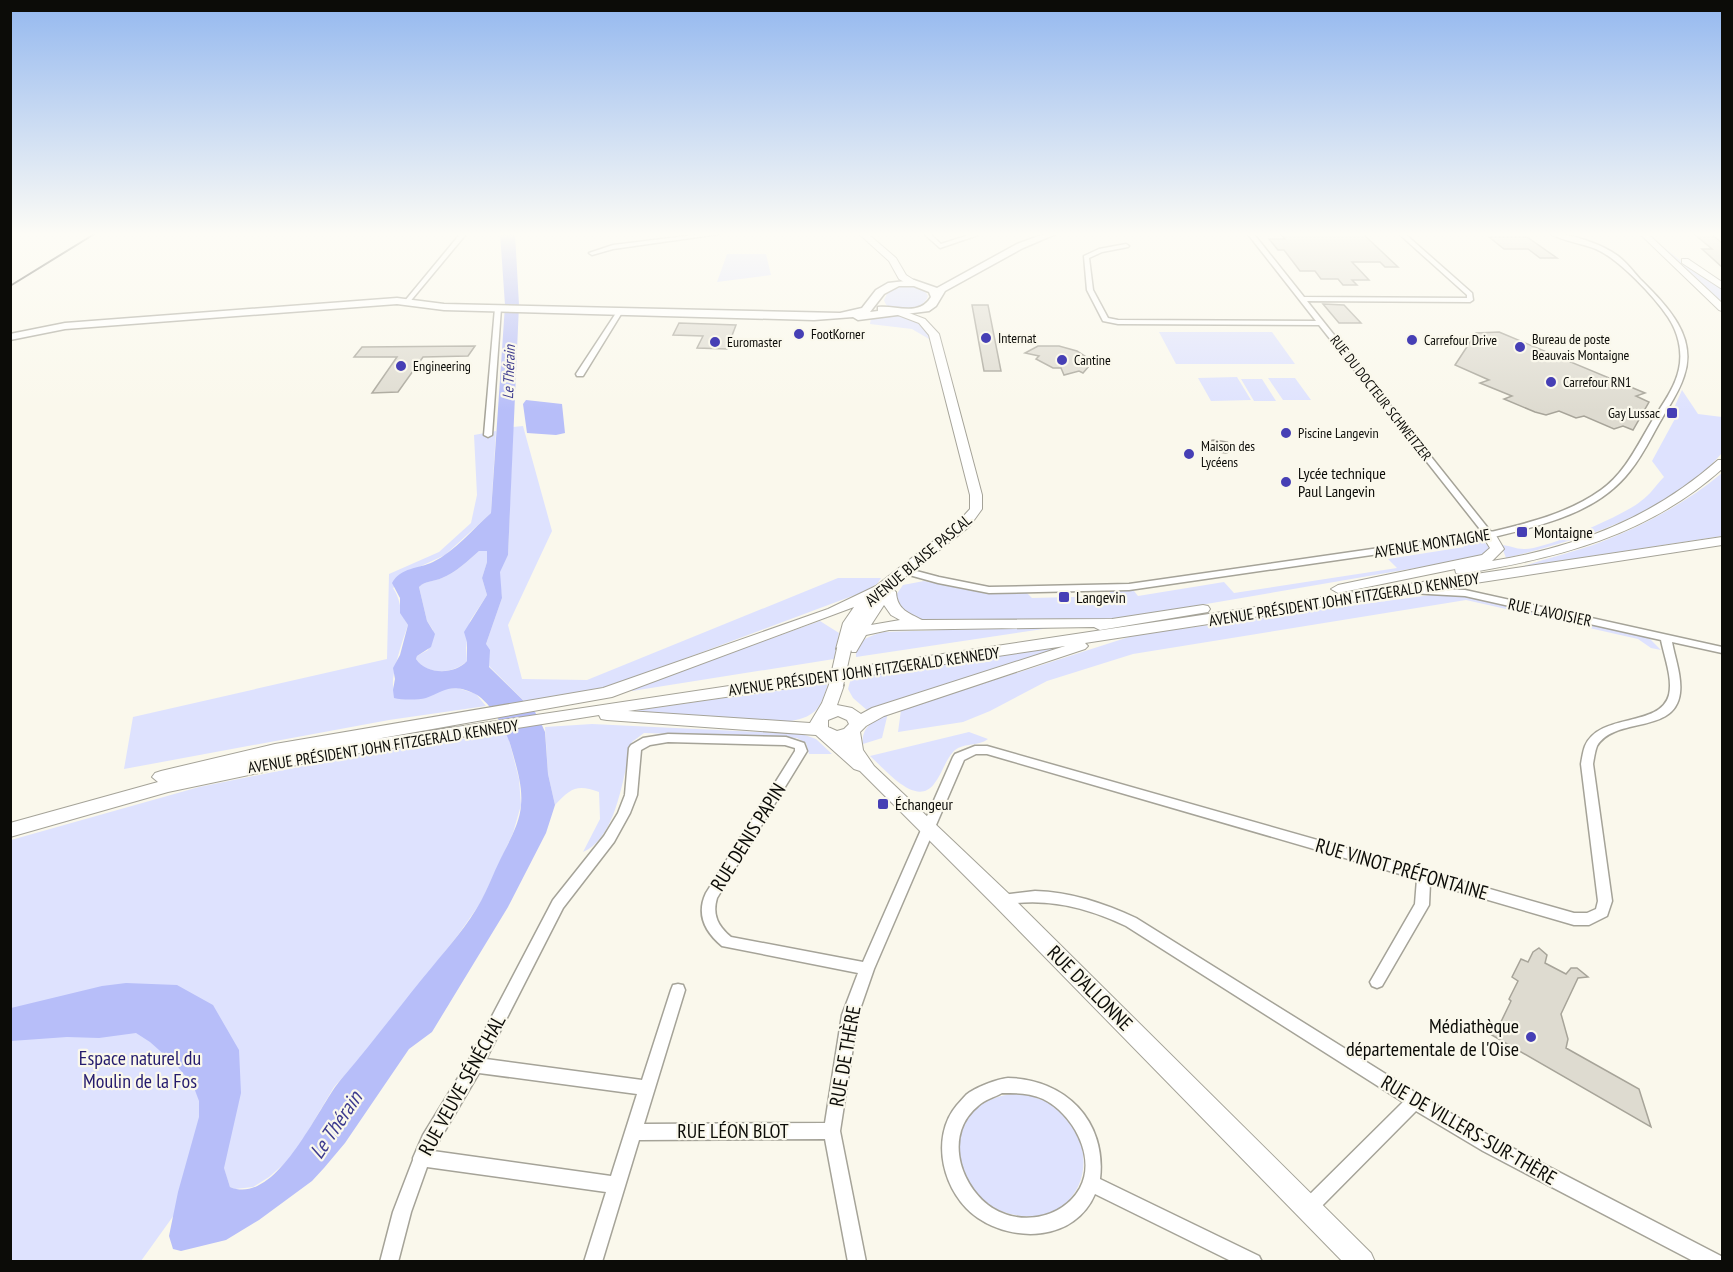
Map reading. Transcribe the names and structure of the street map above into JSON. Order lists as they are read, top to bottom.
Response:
{
  "streets": {
    "main road": ["AVENUE BLAISE PASCAL", "AVENUE PRÉSIDENT JOHN FITZGERALD KENNEDY", "RUE D'ALLONNE"],
    "street": [
      "RUE DU DOCTEUR SCHWEITZER",
      "AVENUE MONTAIGNE",
      "RUE LAVOISIER",
      "RUE DENIS PAPIN",
      "RUE VINOT PRÉFONTAINE",
      "RUE DE THÈRE",
      "RUE VEUVE SÉNÉCHAL",
      "RUE DE VILLERS-SUR-THÈRE",
      "RUE LÉON BLOT"
    ]
  },
  "crossings": [
    ["RUE DU DOCTEUR SCHWEITZER", "AVENUE MONTAIGNE"],
    ["AVENUE MONTAIGNE", "AVENUE BLAISE PASCAL"],
    ["AVENUE PRÉSIDENT JOHN FITZGERALD KENNEDY", "RUE LAVOISIER"],
    ["RUE LAVOISIER", "RUE VINOT PRÉFONTAINE"],
    ["RUE DENIS PAPIN", "RUE DE THÈRE"],
    ["RUE DENIS PAPIN", "RUE VEUVE SÉNÉCHAL"],
    ["RUE VINOT PRÉFONTAINE", "RUE D'ALLONNE"],
    ["RUE VINOT PRÉFONTAINE", "RUE DE THÈRE"],
    ["RUE D'ALLONNE", "RUE DE THÈRE"],
    ["RUE D'ALLONNE", "RUE DE VILLERS-SUR-THÈRE"],
    ["RUE DE THÈRE", "RUE LÉON BLOT"]
  ],
  "water": ["Le Thérain"],
  "parks": ["Espace naturel du Moulin de la Fos"],
  "places": {
    "other": [
      "FootKorner",
      "Internat",
      "Carrefour Drive",
      "Euromaster",
      "Bureau de poste Beauvais Montaigne",
      "Cantine",
      "Engineering",
      "Carrefour RN1",
      "Piscine Langevin",
      "Maison des Lycéens",
      "Lycée technique Paul Langevin",
      "Médiathèque départementale de l'Oise"
    ],
    "transit": [
      "Gay Lussac",
      "Montaigne",
      "Langevin",
      "Échangeur"
    ]
  }
}
